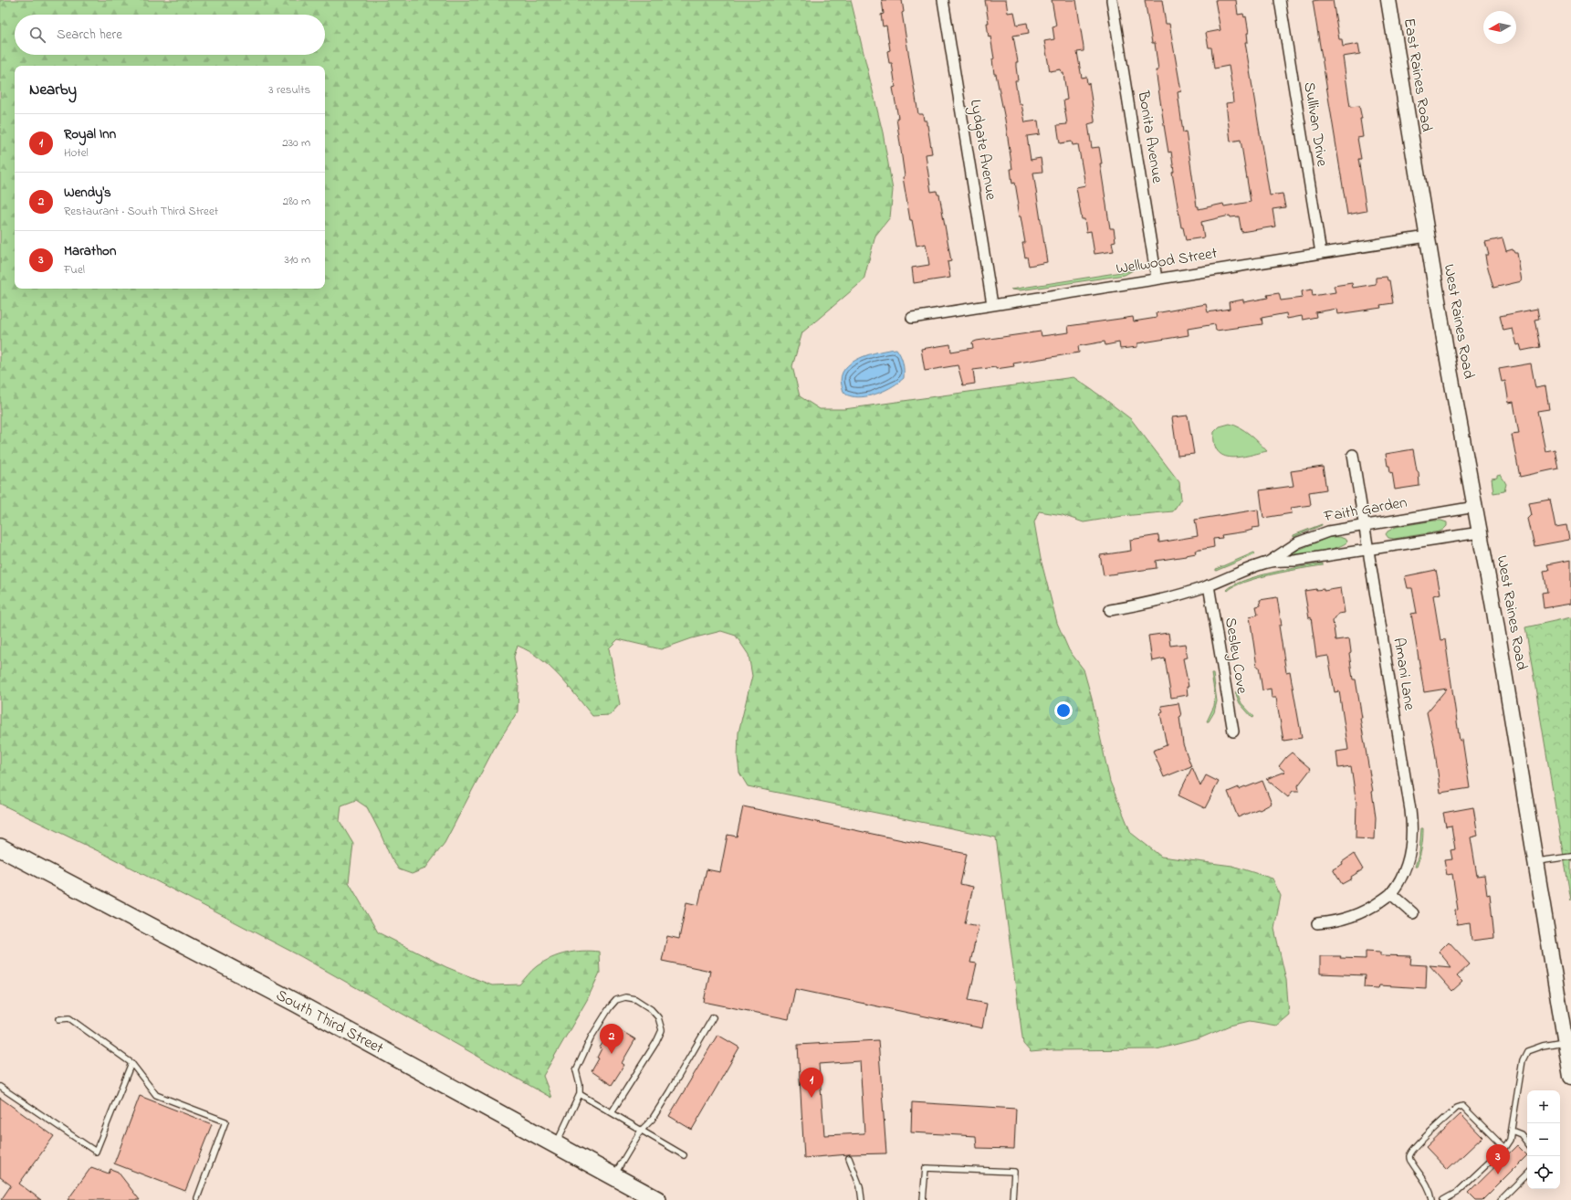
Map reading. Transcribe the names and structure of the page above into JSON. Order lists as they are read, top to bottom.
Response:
{
  "streets": {
    "highway": ["South Third Street"],
    "main road": ["East Raines Road", "West Raines Road"],
    "street": [
      "Sullivan Drive",
      "Bonita Avenue",
      "Lydgate Avenue",
      "Wellwood Street",
      "Faith Garden",
      "Sesley Cove",
      "Amani Lane"
    ]
  },
  "crossings": [
    ["East Raines Road", "West Raines Road"],
    ["Sullivan Drive", "Wellwood Street"],
    ["Bonita Avenue", "Wellwood Street"],
    ["Lydgate Avenue", "Wellwood Street"],
    ["Wellwood Street", "West Raines Road"],
    ["West Raines Road", "Faith Garden"],
    ["Faith Garden", "Sesley Cove"],
    ["Faith Garden", "Amani Lane"]
  ],
  "north": "left",
  "page": {
    "search": "Search here",
    "heading": ["Nearby", "3 results"],
    "list": [
      {
        "mark": "1",
        "name": "Royal Inn",
        "note": "Hotel",
        "value": "230 m"
      },
      {
        "mark": "2",
        "name": "Wendy's",
        "note": "Restaurant · South Third Street",
        "value": "280 m"
      },
      {
        "mark": "3",
        "name": "Marathon",
        "note": "Fuel",
        "value": "310 m"
      }
    ],
    "pins": ["2", "1", "3"],
    "map_buttons": ["+", "−"]
  }
}
